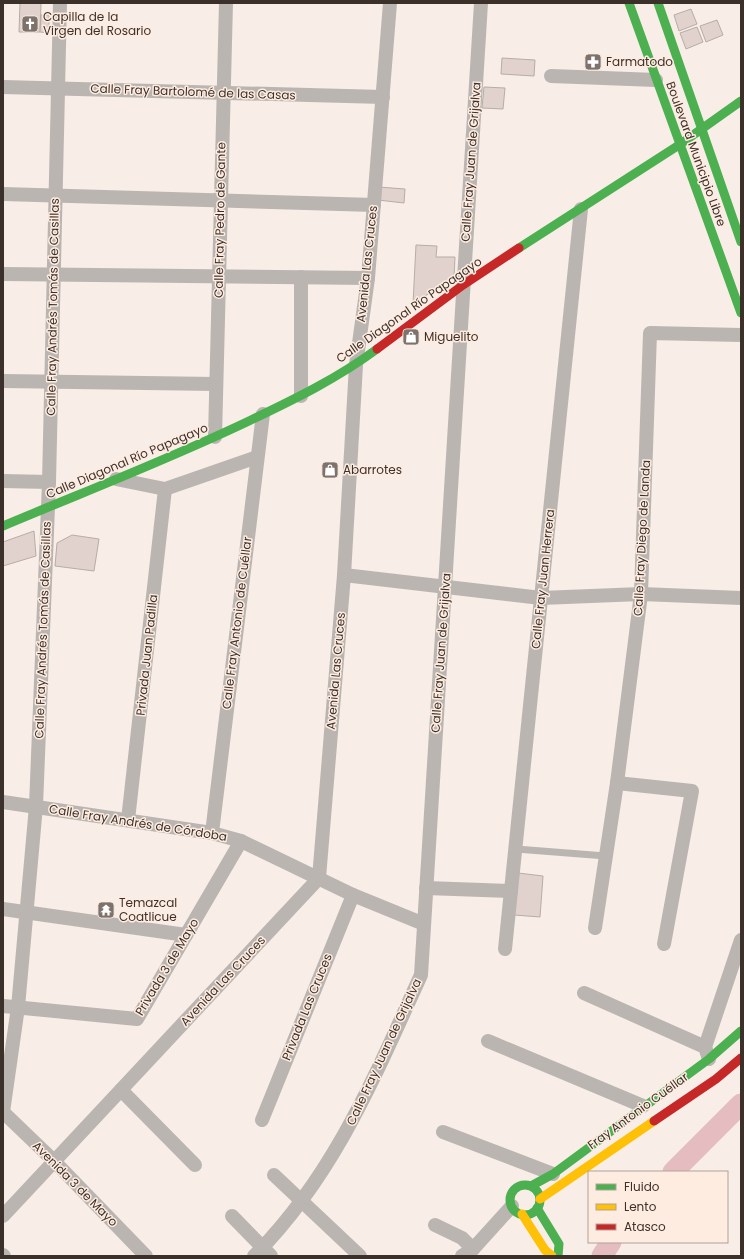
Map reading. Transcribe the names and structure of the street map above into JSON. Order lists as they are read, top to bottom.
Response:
{
  "streets": {
    "street": [
      "Calle Fray Bartolomé de las Casas",
      "Boulevard Municipio Libre",
      "Calle Fray Juan de Grijalva",
      "Calle Fray Pedro de Gante",
      "Avenida Las Cruces",
      "Calle Fray Andrés Tomás de Casillas",
      "Calle Diagonal Río Papagayo",
      "Calle Fray Diego de Landa",
      "Calle Fray Juan Herrera",
      "Calle Fray Antonio de Cuéllar",
      "Privada Juan Padilla",
      "Calle Fray Andrés de Córdoba",
      "Privada 3 de Mayo",
      "Privada Las Cruces",
      "Fray Antonio Cuéllar",
      "Avenida 3 de Mayo"
    ]
  },
  "crossings": [
    ["Calle Fray Bartolomé de las Casas", "Calle Fray Pedro de Gante"],
    ["Calle Fray Bartolomé de las Casas", "Avenida Las Cruces"],
    ["Calle Fray Bartolomé de las Casas", "Calle Fray Andrés Tomás de Casillas"],
    ["Boulevard Municipio Libre", "Calle Diagonal Río Papagayo"],
    ["Calle Fray Juan de Grijalva", "Calle Diagonal Río Papagayo"],
    ["Calle Fray Juan de Grijalva", "Calle Fray Andrés de Córdoba"],
    ["Calle Fray Pedro de Gante", "Calle Diagonal Río Papagayo"],
    ["Avenida Las Cruces", "Calle Diagonal Río Papagayo"],
    ["Avenida Las Cruces", "Calle Fray Andrés de Córdoba"],
    ["Avenida Las Cruces", "Avenida 3 de Mayo"],
    ["Calle Fray Andrés Tomás de Casillas", "Calle Diagonal Río Papagayo"],
    ["Calle Fray Andrés Tomás de Casillas", "Calle Fray Andrés de Córdoba"],
    ["Calle Fray Andrés Tomás de Casillas", "Privada 3 de Mayo"],
    ["Calle Fray Andrés Tomás de Casillas", "Avenida 3 de Mayo"],
    ["Calle Diagonal Río Papagayo", "Calle Fray Juan Herrera"],
    ["Calle Diagonal Río Papagayo", "Calle Fray Antonio de Cuéllar"],
    ["Calle Fray Antonio de Cuéllar", "Calle Fray Andrés de Córdoba"],
    ["Privada Juan Padilla", "Calle Fray Andrés de Córdoba"],
    ["Calle Fray Andrés de Córdoba", "Privada 3 de Mayo"],
    ["Calle Fray Andrés de Córdoba", "Privada Las Cruces"]
  ],
  "places": {
    "church": ["Capilla de la Virgen del Rosario"],
    "pharmacy": ["Farmatodo"],
    "shop": ["Miguelito", "Abarrotes"],
    "temple": ["Temazcal Coatlicue"]
  },
  "legend": ["Fluido", "Lento", "Atasco"]
}
